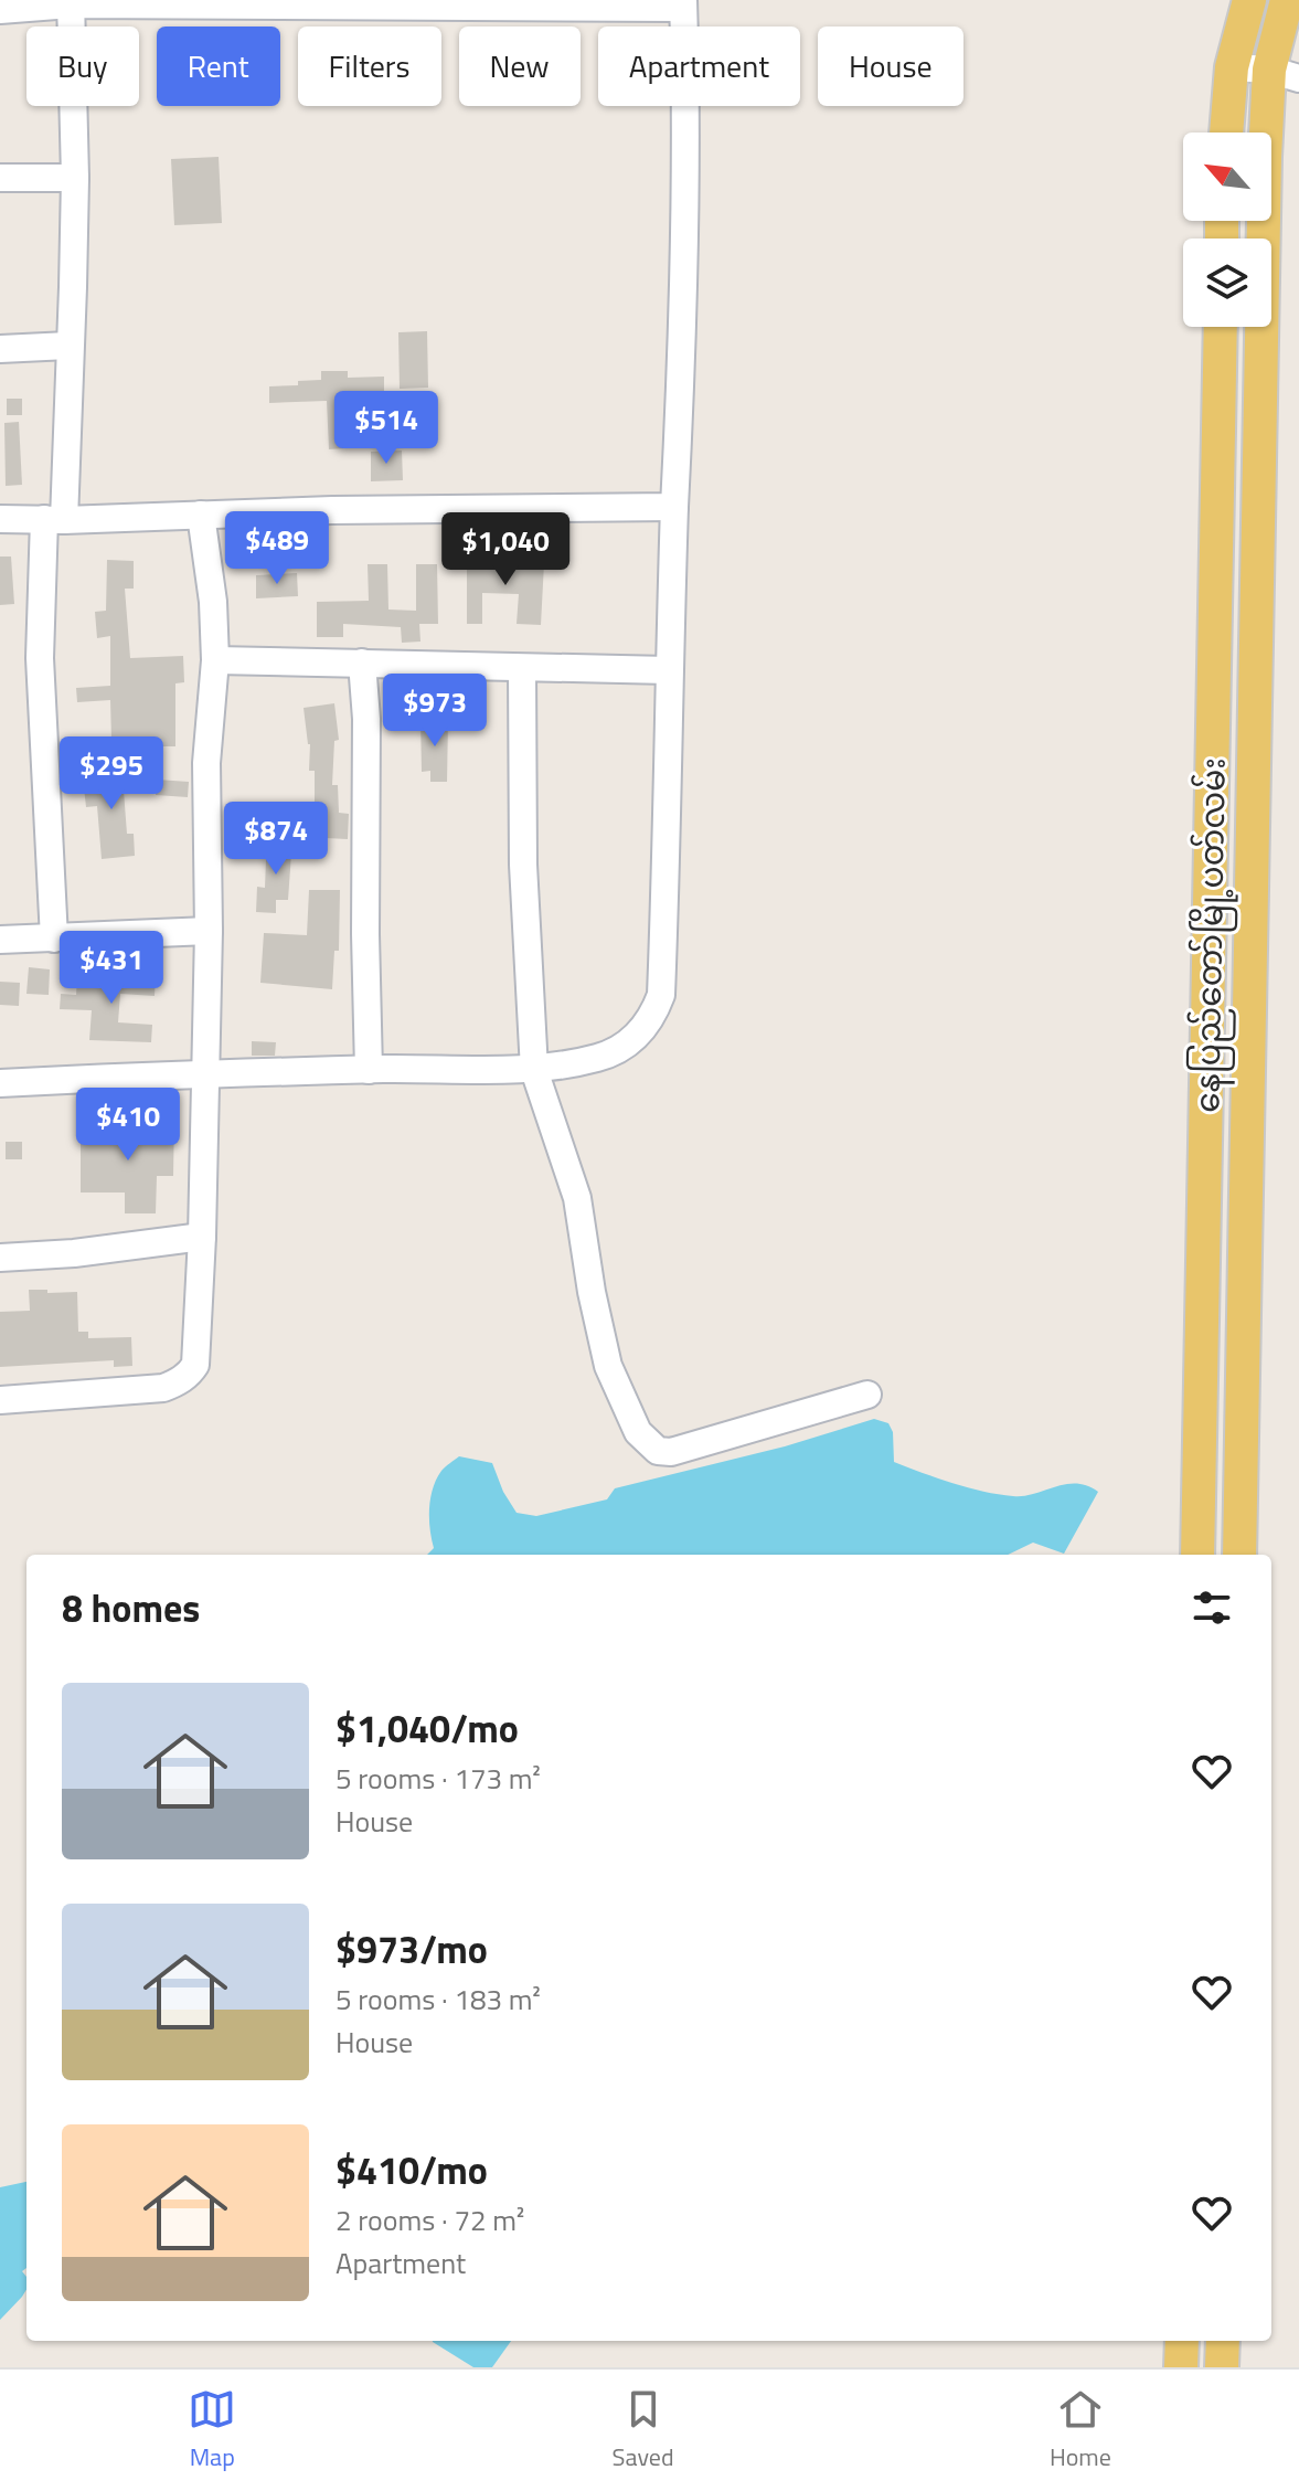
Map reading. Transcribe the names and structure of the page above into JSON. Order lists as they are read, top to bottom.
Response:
{
  "streets": {
    "main road": ["နေပြည်တော်မြို့ပတ်လမ်း"]
  },
  "north": "top left",
  "page": {
    "chip": [
      "Buy",
      "Rent",
      "Filters",
      "New",
      "Apartment",
      "House"
    ],
    "price": [
      "$514",
      "$489",
      "$1,040",
      "$973",
      "$295",
      "$874",
      "$431",
      "$410"
    ],
    "heading": "8 homes",
    "list": [
      {
        "name": "$1,040/mo",
        "note": "5 rooms · 173 m² · House"
      },
      {
        "name": "$973/mo",
        "note": "5 rooms · 183 m² · House"
      },
      {
        "name": "$410/mo",
        "note": "2 rooms · 72 m² · Apartment"
      }
    ],
    "tabs": ["Map", "Saved", "Home"]
  }
}
